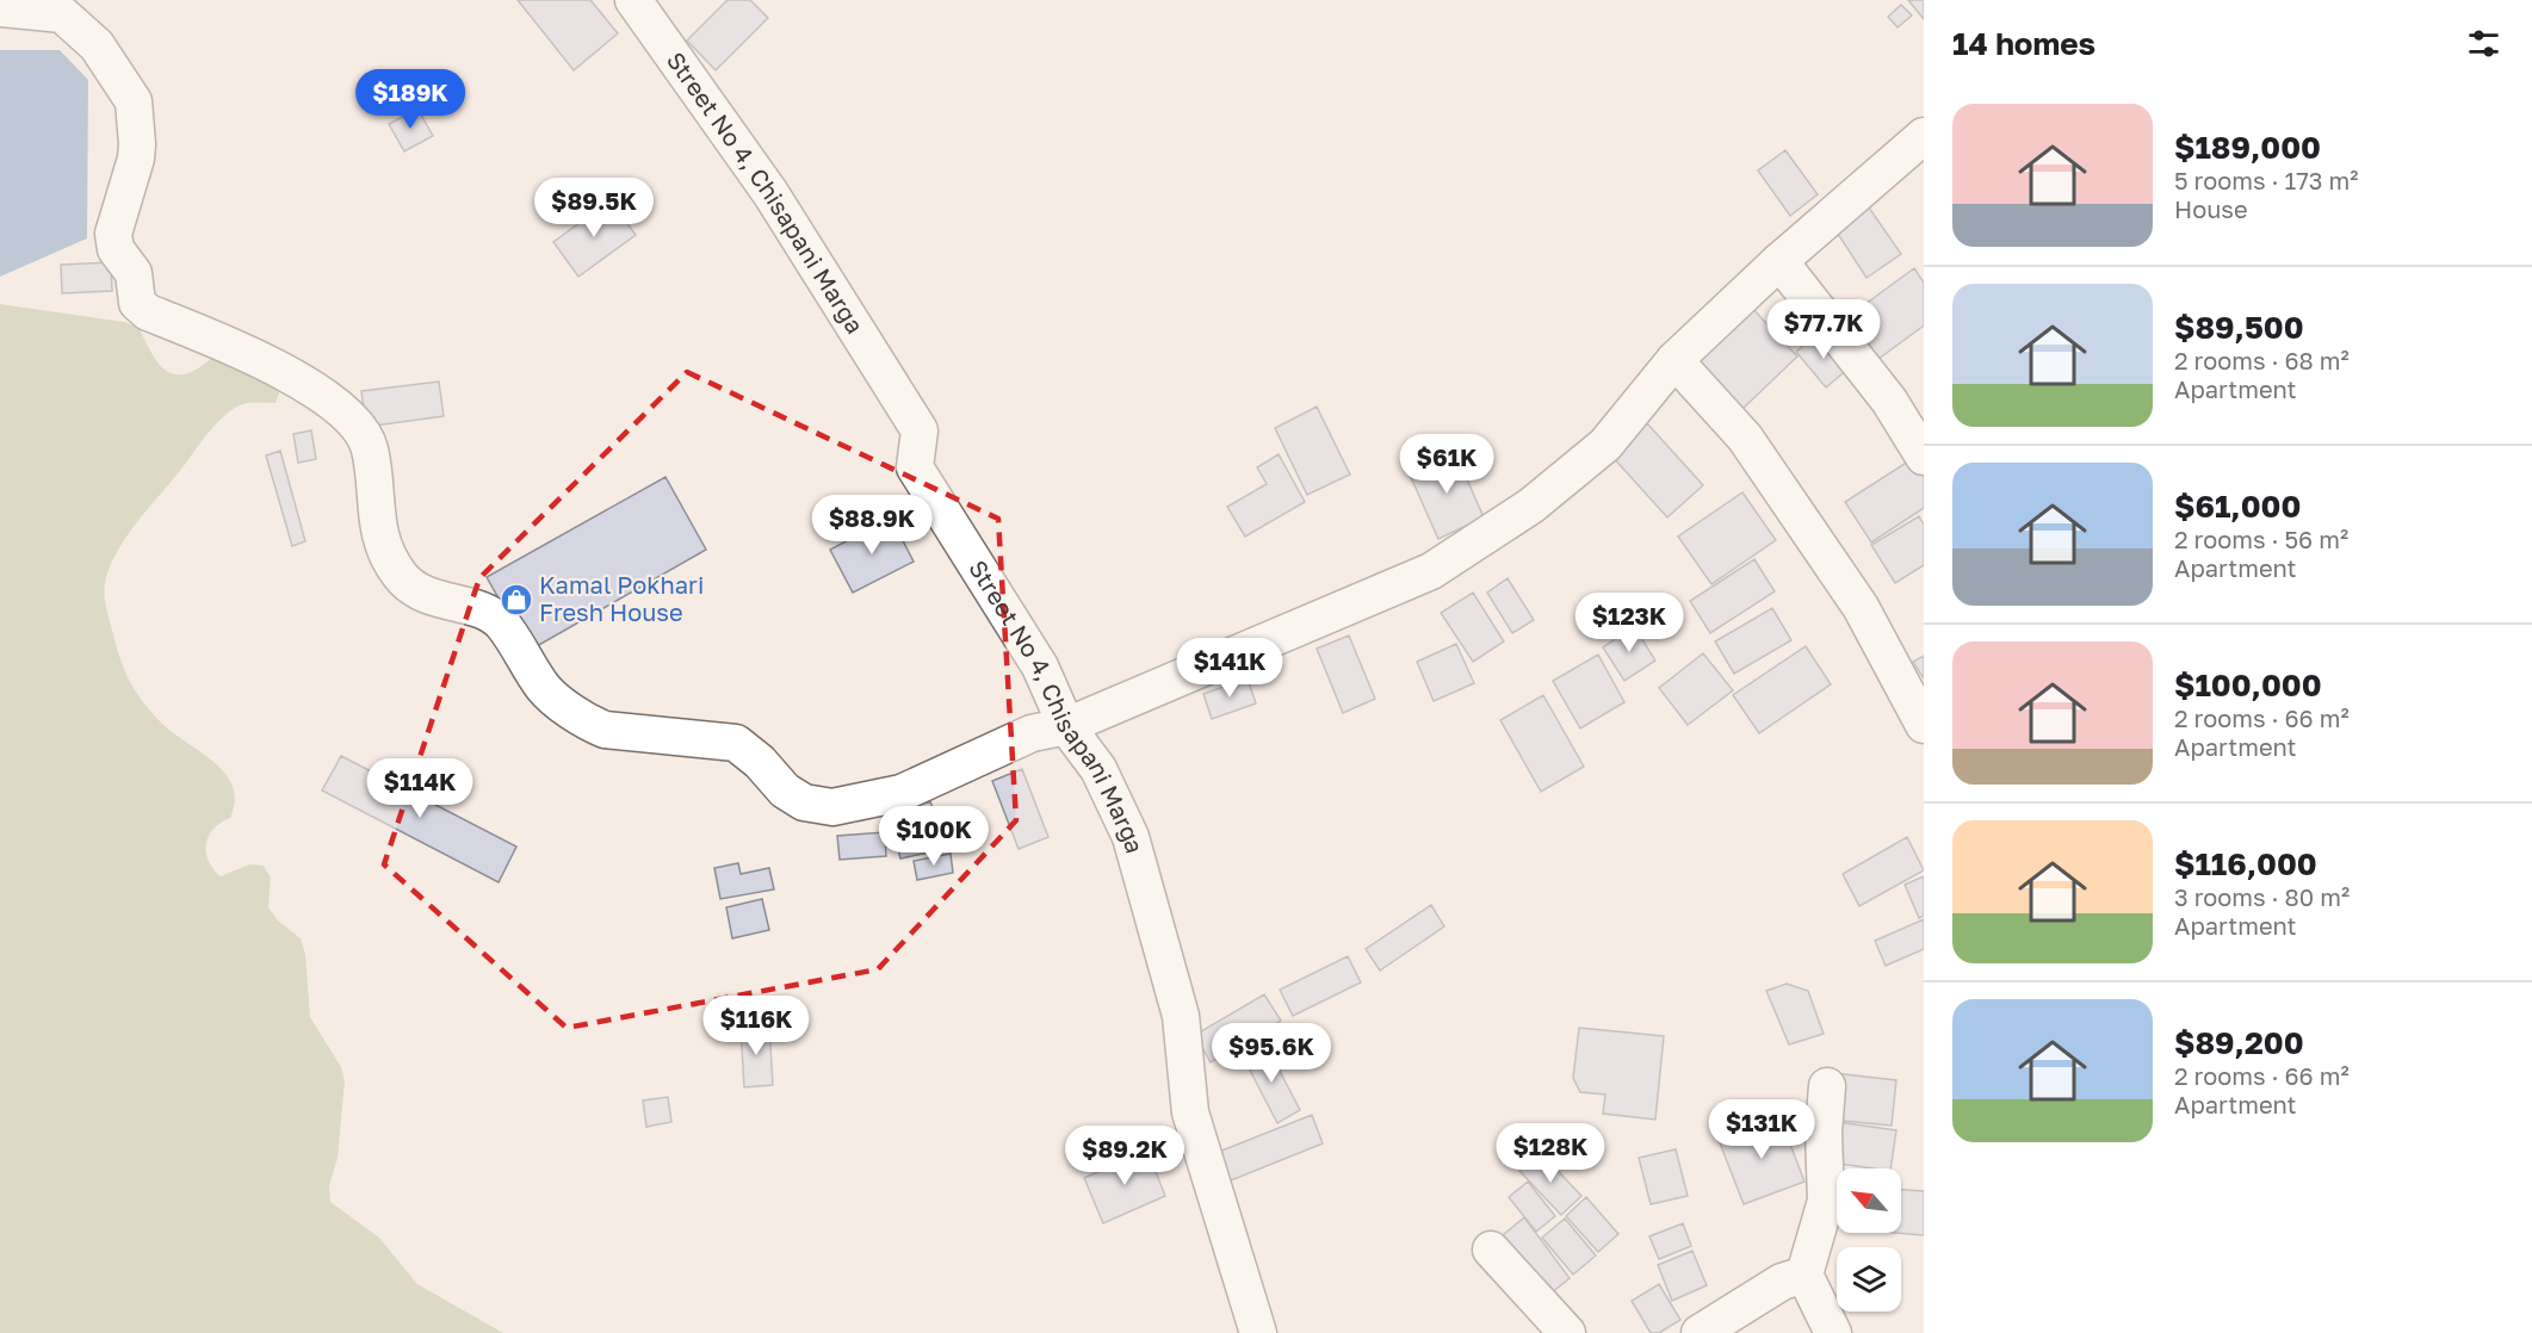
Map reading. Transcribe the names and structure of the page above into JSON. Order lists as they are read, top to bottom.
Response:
{
  "streets": {
    "street": ["Street No 4, Chisapani Marga"]
  },
  "places": {
    "shop": ["Kamal Pokhari Fresh House"]
  },
  "north": "top left",
  "page": {
    "heading": "14 homes",
    "price": [
      "$189K",
      "$89.5K",
      "$77.7K",
      "$61K",
      "$88.9K",
      "$123K",
      "$141K",
      "$114K",
      "$100K",
      "$116K",
      "$95.6K",
      "$131K",
      "$128K",
      "$89.2K"
    ],
    "list": [
      {
        "name": "$189,000",
        "note": "5 rooms · 173 m² · House"
      },
      {
        "name": "$89,500",
        "note": "2 rooms · 68 m² · Apartment"
      },
      {
        "name": "$61,000",
        "note": "2 rooms · 56 m² · Apartment"
      },
      {
        "name": "$100,000",
        "note": "2 rooms · 66 m² · Apartment"
      },
      {
        "name": "$116,000",
        "note": "3 rooms · 80 m² · Apartment"
      },
      {
        "name": "$89,200",
        "note": "2 rooms · 66 m² · Apartment"
      }
    ]
  }
}
